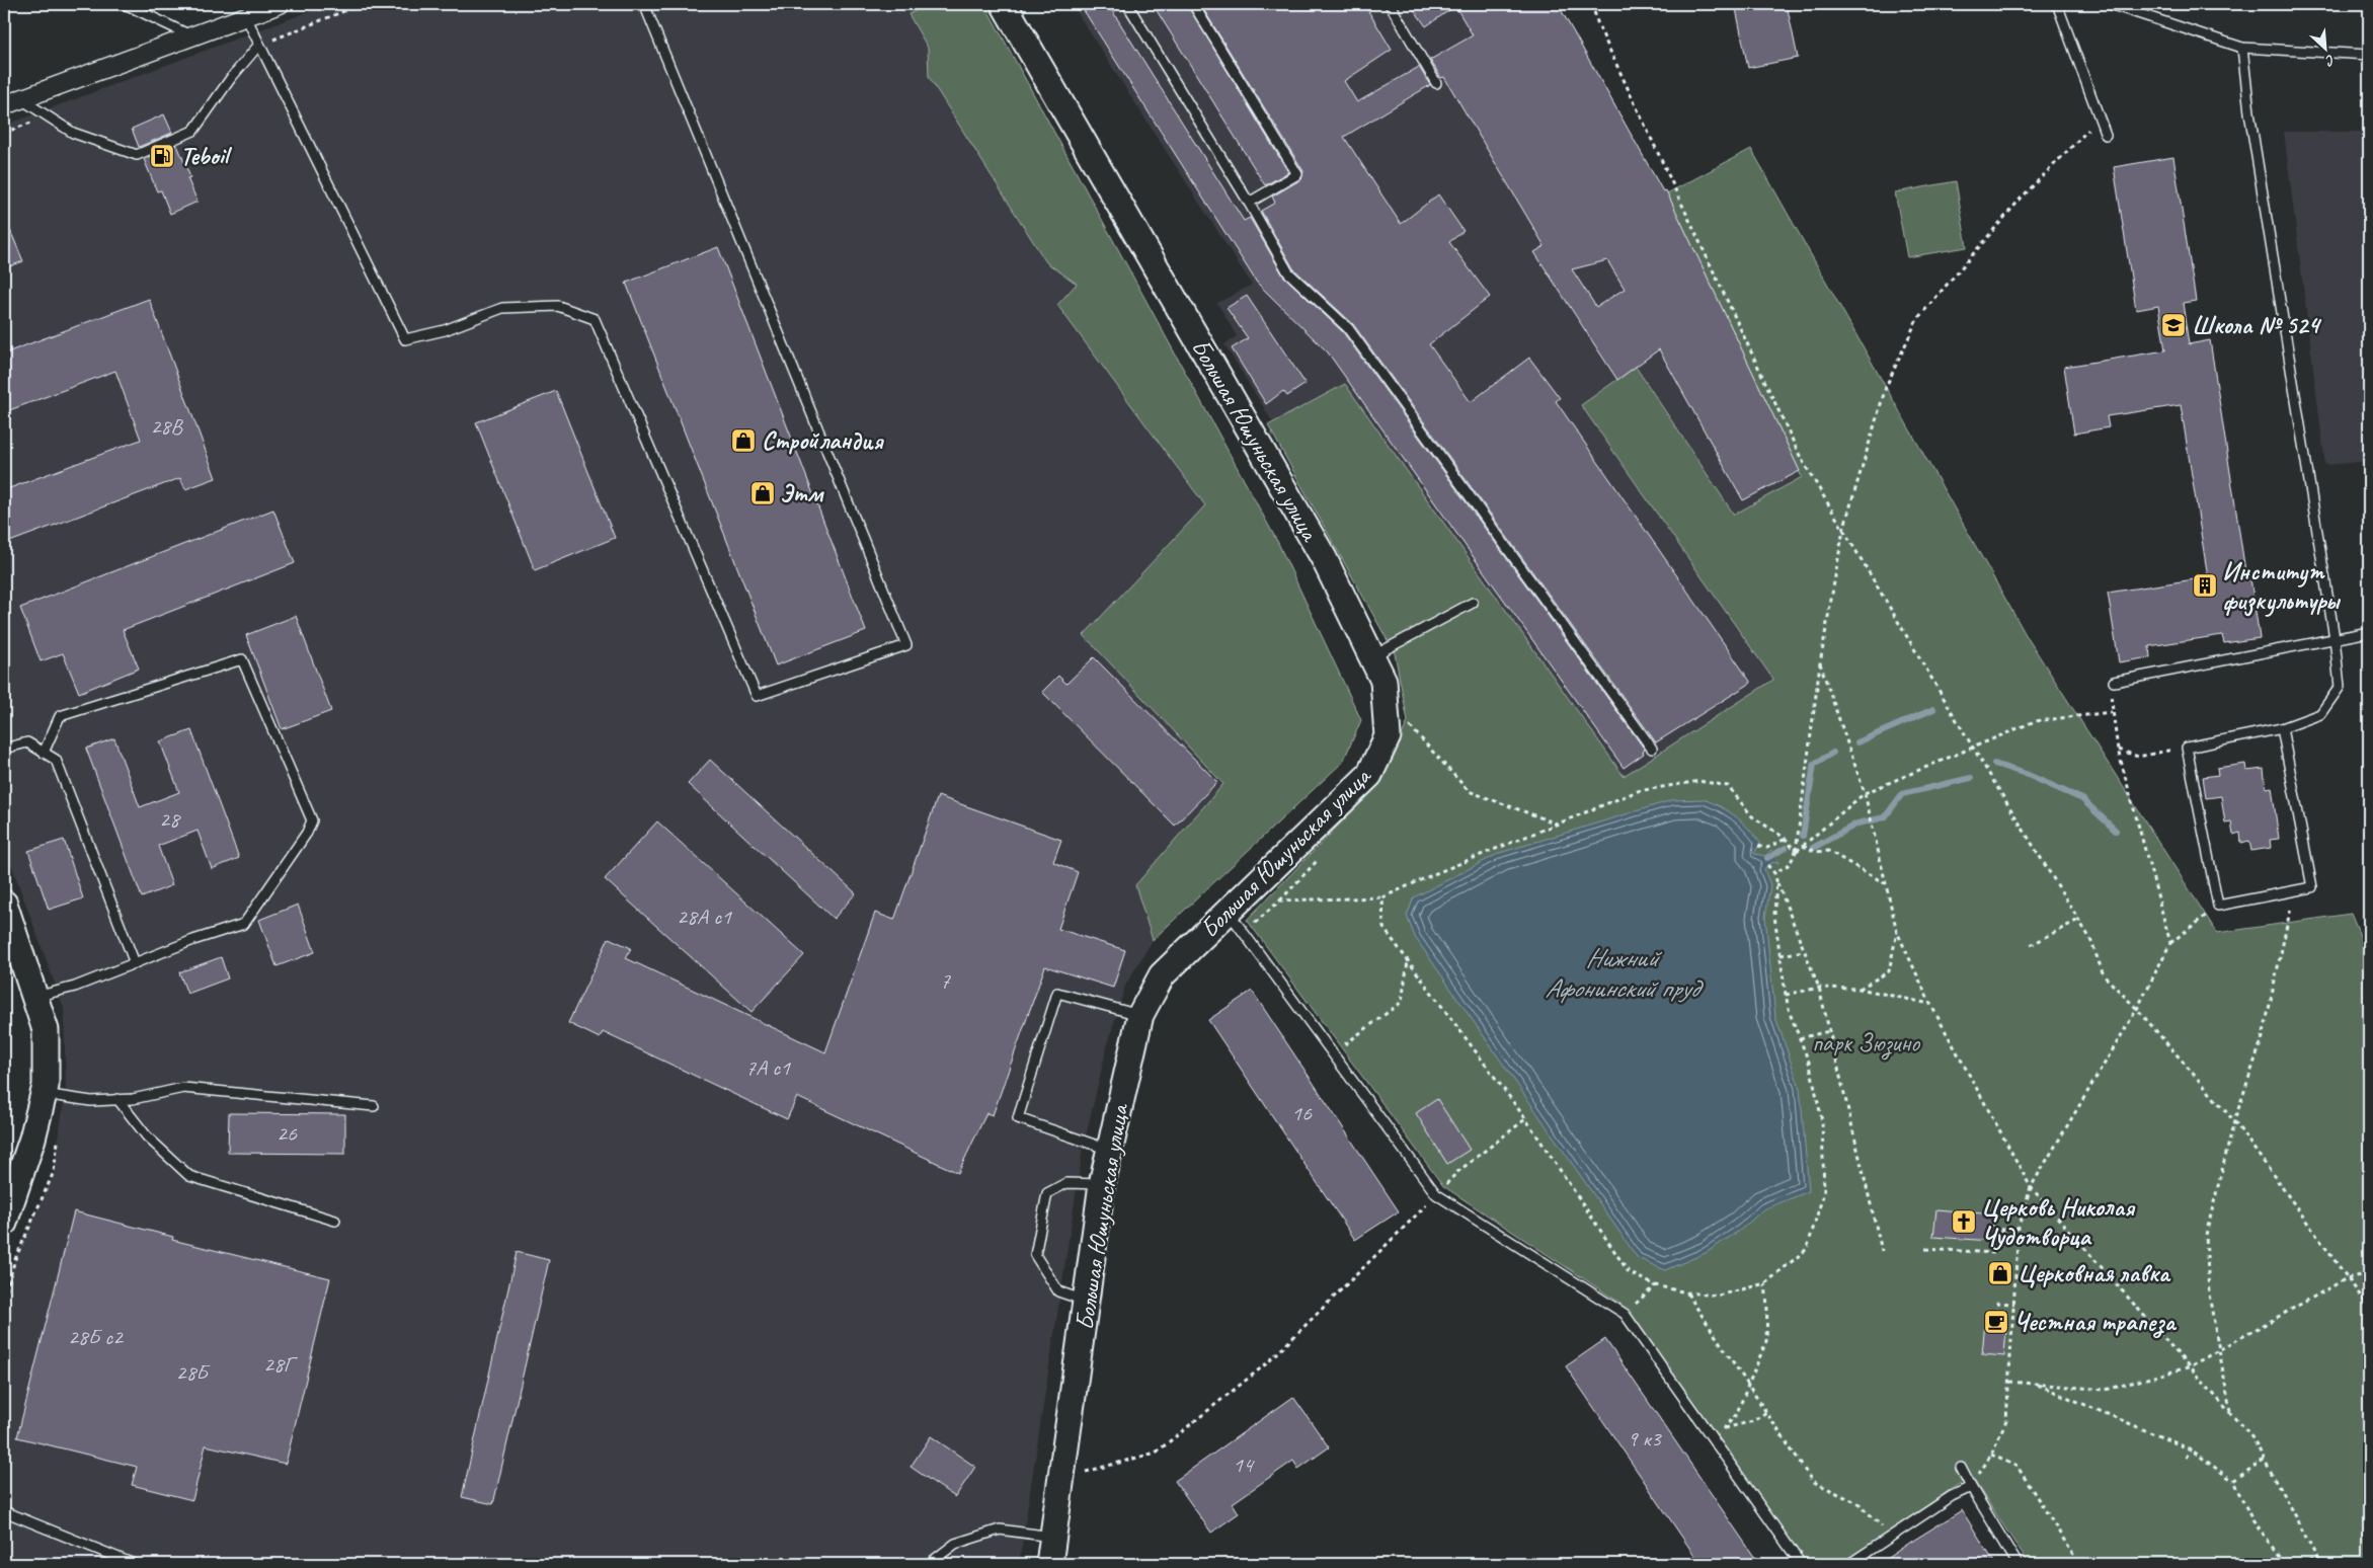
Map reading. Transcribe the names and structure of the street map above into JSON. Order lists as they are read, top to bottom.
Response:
{
  "streets": {
    "street": ["Большая Юшуньская улица"]
  },
  "water": ["Нижний Афонинский пруд"],
  "parks": ["парк Зюзино"],
  "places": {
    "fuel station": ["Teboil"],
    "school or university": ["Школа № 524"],
    "shop": ["Стройландия", "Этм", "Церковная лавка"],
    "building": ["Институт физкультуры"],
    "church": ["Церковь Николая Чудотворца"],
    "cafe": ["Честная трапеза"]
  },
  "house_numbers": [
    "28В",
    "28",
    "28А с1",
    "7",
    "7А с1",
    "16",
    "26",
    "28Б с2",
    "28Г",
    "28Б",
    "9 к3",
    "14"
  ],
  "north": "bottom right"
}
